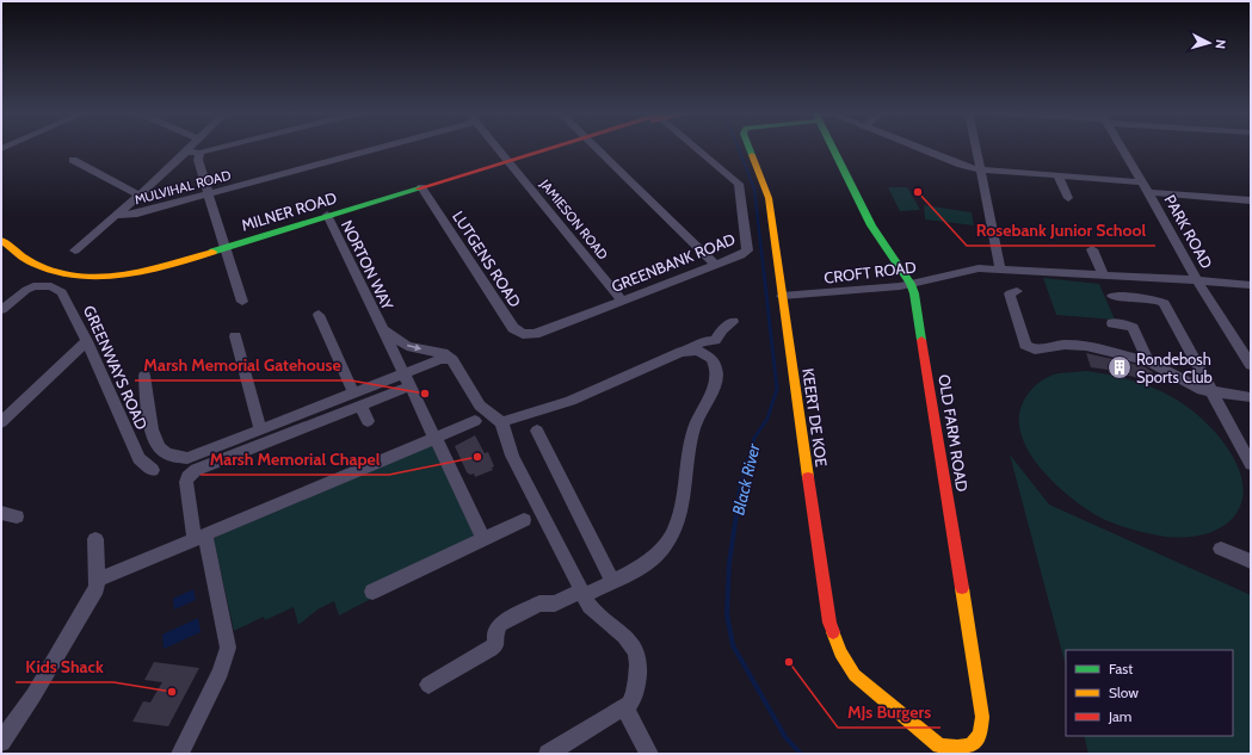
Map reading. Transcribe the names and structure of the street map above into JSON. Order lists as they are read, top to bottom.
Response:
{
  "streets": {
    "street": [
      "MULVIHAL ROAD",
      "MILNER ROAD",
      "JAMIESON ROAD",
      "PARK ROAD",
      "LUTGENS ROAD",
      "GREENBANK ROAD",
      "NORTON WAY",
      "CROFT ROAD",
      "GREENWAYS ROAD",
      "KEERT DE KOE",
      "OLD FARM ROAD"
    ]
  },
  "crossings": [
    ["MILNER ROAD", "JAMIESON ROAD"],
    ["MILNER ROAD", "LUTGENS ROAD"],
    ["MILNER ROAD", "NORTON WAY"],
    ["JAMIESON ROAD", "GREENBANK ROAD"],
    ["PARK ROAD", "CROFT ROAD"],
    ["LUTGENS ROAD", "GREENBANK ROAD"],
    ["CROFT ROAD", "KEERT DE KOE"],
    ["CROFT ROAD", "OLD FARM ROAD"],
    ["KEERT DE KOE", "OLD FARM ROAD"]
  ],
  "water": ["Black River"],
  "places": {
    "other": [
      "Rosebank Junior School",
      "Marsh Memorial Gatehouse",
      "Marsh Memorial Chapel",
      "MJs Burgers",
      "Kids Shack"
    ],
    "building": ["Rondebosh Sports Club"]
  },
  "legend": ["Fast", "Slow", "Jam"],
  "north": "right"
}
